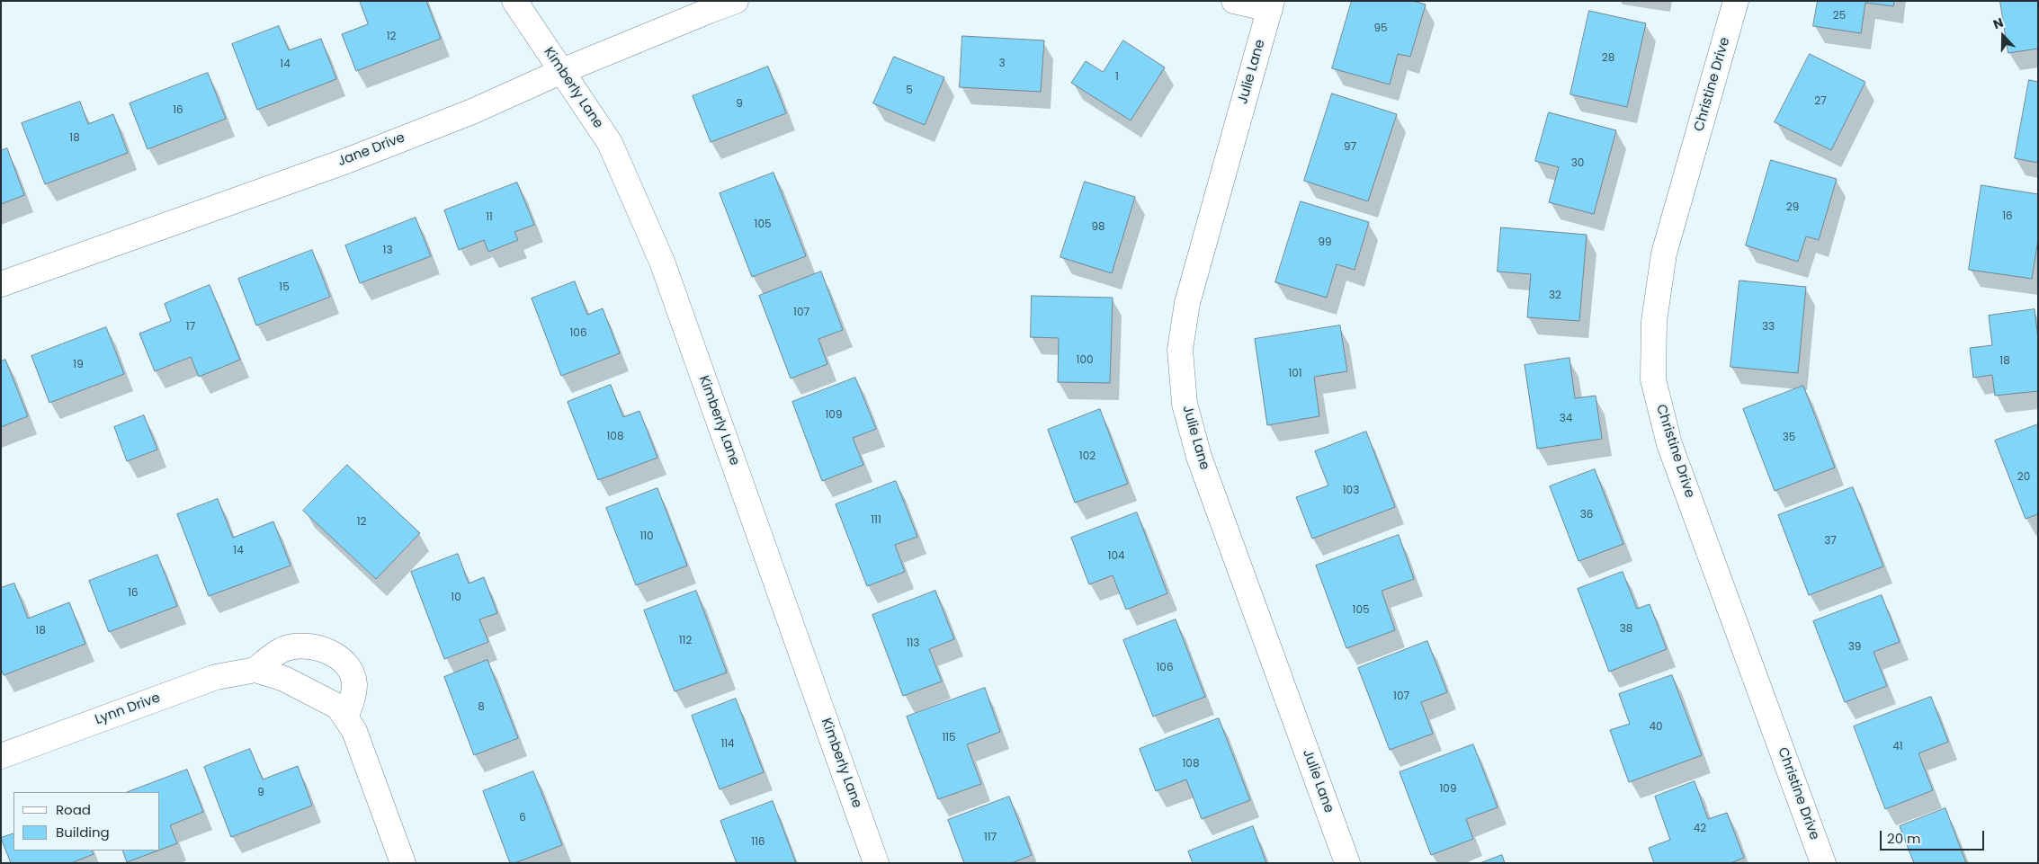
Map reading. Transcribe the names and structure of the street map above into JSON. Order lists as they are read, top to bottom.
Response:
{
  "streets": {
    "street": [
      "Julie Lane",
      "Christine Drive",
      "Kimberly Lane",
      "Jane Drive",
      "Lynn Drive"
    ]
  },
  "crossings": [
    ["Kimberly Lane", "Jane Drive"]
  ],
  "house_numbers": [
    "25",
    "95",
    "12",
    "28",
    "3",
    "14",
    "1",
    "5",
    "27",
    "9",
    "16",
    "18",
    "97",
    "30",
    "29",
    "16",
    "11",
    "105",
    "98",
    "99",
    "13",
    "15",
    "32",
    "107",
    "17",
    "33",
    "106",
    "100",
    "18",
    "19",
    "101",
    "109",
    "34",
    "108",
    "35",
    "102",
    "20",
    "103",
    "36",
    "111",
    "12",
    "110",
    "37",
    "14",
    "104",
    "16",
    "10",
    "105",
    "38",
    "18",
    "112",
    "113",
    "39",
    "106",
    "107",
    "8",
    "40",
    "115",
    "114",
    "41",
    "108",
    "109",
    "9",
    "6",
    "42",
    "117",
    "116"
  ],
  "legend": ["Road", "Building"],
  "scale_bar": "20 m",
  "north": "top"
}
